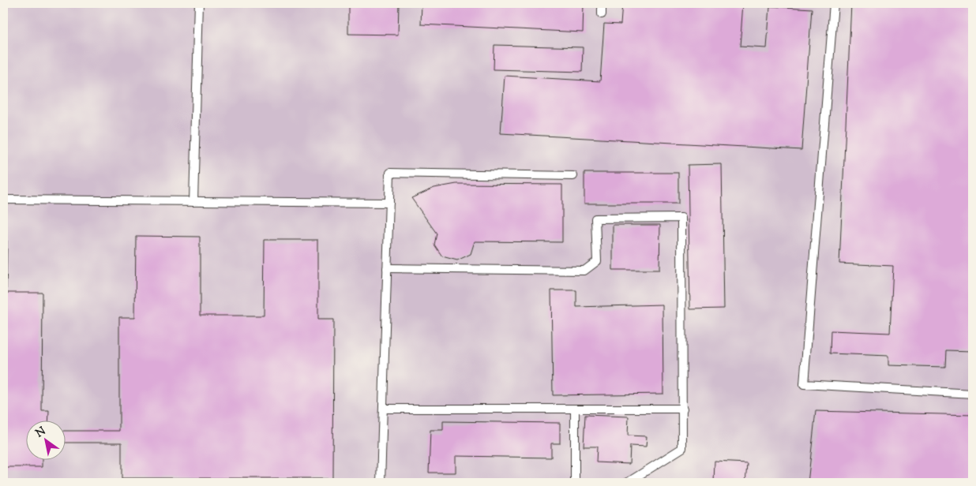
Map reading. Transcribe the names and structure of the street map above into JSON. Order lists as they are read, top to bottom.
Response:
{
  "north": "top left"
}
